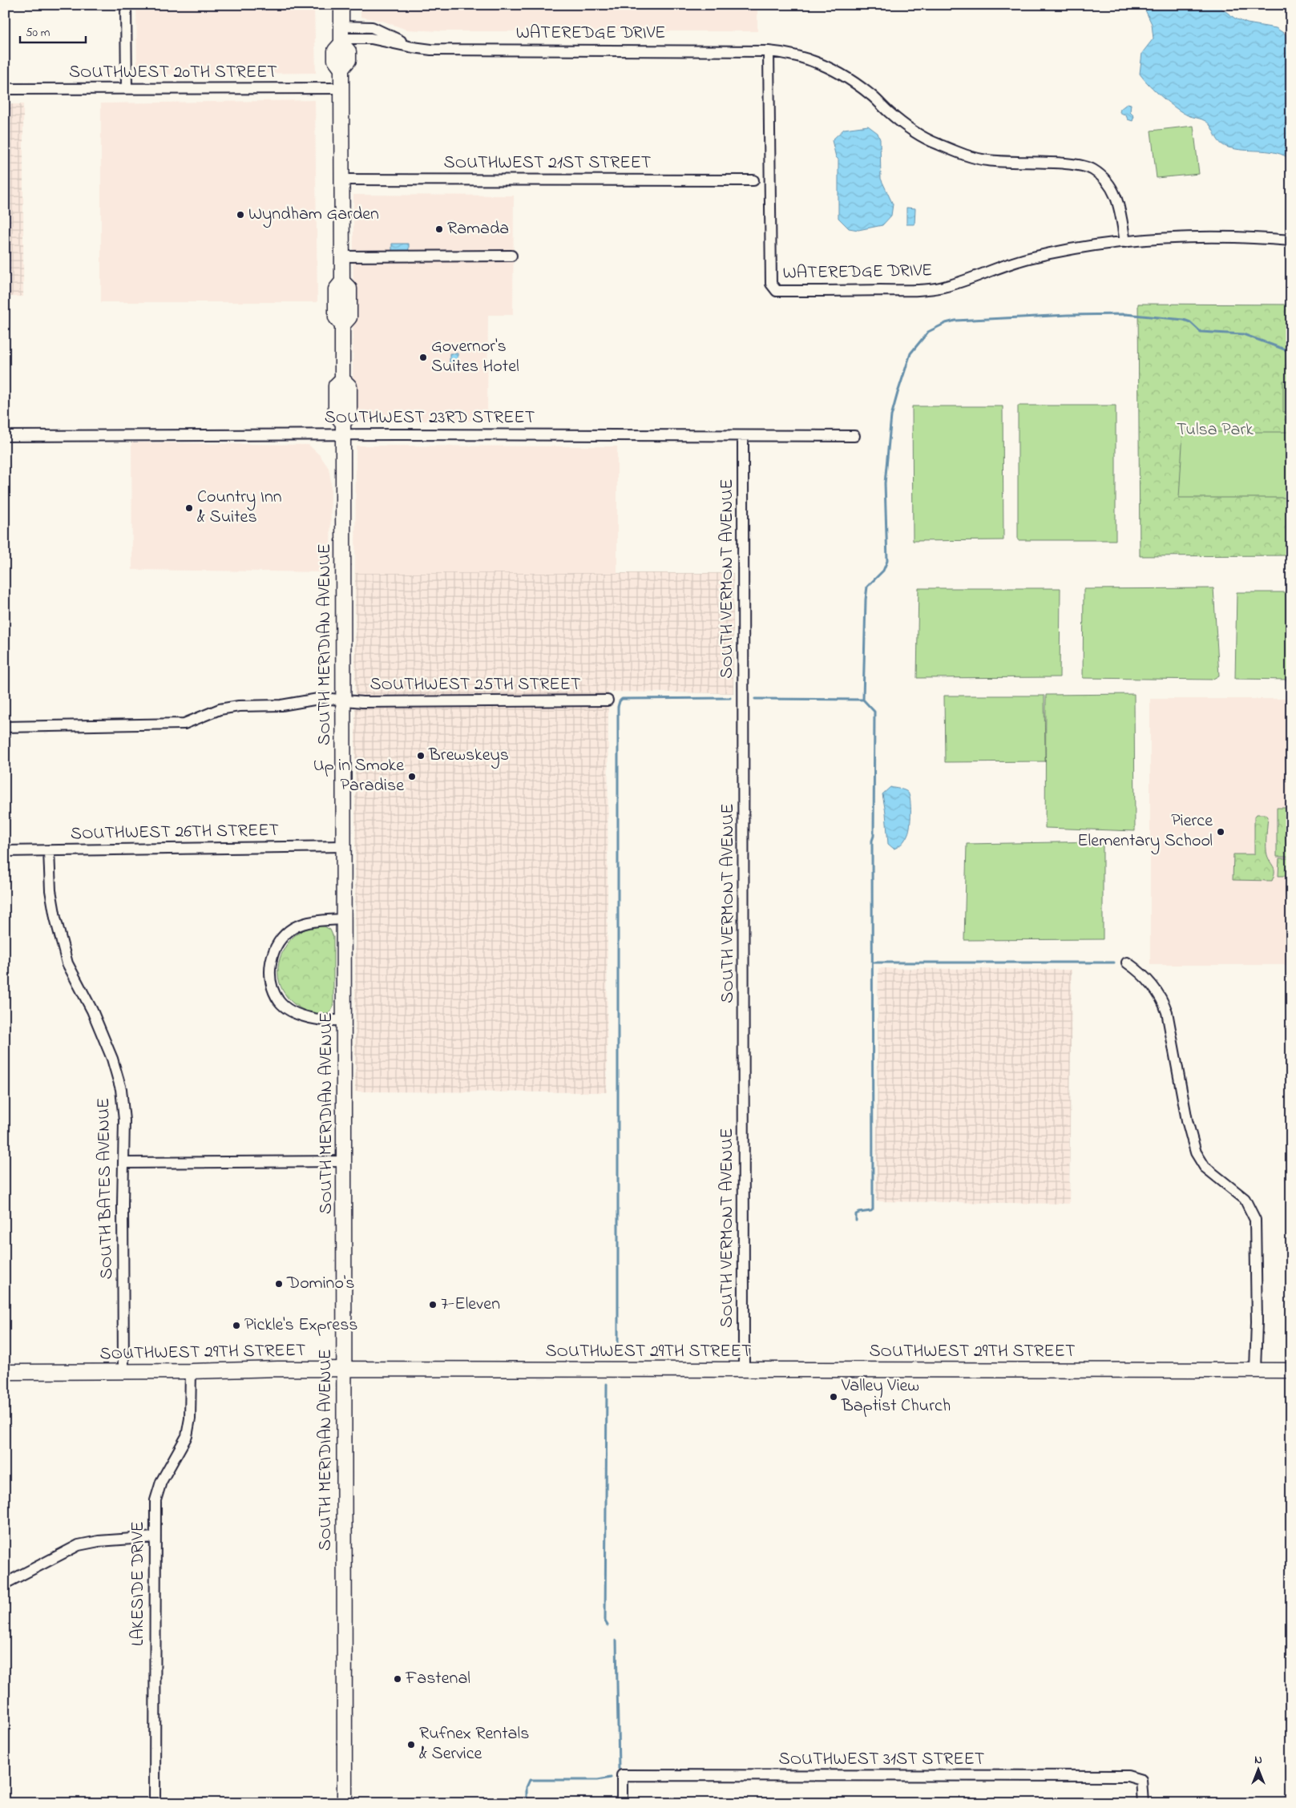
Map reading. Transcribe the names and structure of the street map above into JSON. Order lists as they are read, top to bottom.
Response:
{
  "streets": {
    "main road": ["SOUTH MERIDIAN AVENUE", "SOUTHWEST 29TH STREET"],
    "street": [
      "WATEREDGE DRIVE",
      "SOUTHWEST 20TH STREET",
      "SOUTHWEST 21ST STREET",
      "SOUTHWEST 23RD STREET",
      "SOUTH VERMONT AVENUE",
      "SOUTHWEST 25TH STREET",
      "SOUTHWEST 26TH STREET",
      "SOUTH BATES AVENUE",
      "LAKESIDE DRIVE",
      "SOUTHWEST 31ST STREET"
    ]
  },
  "crossings": [
    ["WATEREDGE DRIVE", "SOUTH MERIDIAN AVENUE"],
    ["SOUTHWEST 20TH STREET", "SOUTH MERIDIAN AVENUE"],
    ["SOUTHWEST 21ST STREET", "SOUTH MERIDIAN AVENUE"],
    ["SOUTHWEST 23RD STREET", "SOUTH VERMONT AVENUE"],
    ["SOUTHWEST 23RD STREET", "SOUTH MERIDIAN AVENUE"],
    ["SOUTH VERMONT AVENUE", "SOUTHWEST 29TH STREET"],
    ["SOUTH MERIDIAN AVENUE", "SOUTHWEST 25TH STREET"],
    ["SOUTH MERIDIAN AVENUE", "SOUTHWEST 26TH STREET"],
    ["SOUTH MERIDIAN AVENUE", "SOUTHWEST 29TH STREET"],
    ["SOUTHWEST 26TH STREET", "SOUTH BATES AVENUE"],
    ["SOUTH BATES AVENUE", "SOUTHWEST 29TH STREET"],
    ["SOUTHWEST 29TH STREET", "LAKESIDE DRIVE"]
  ],
  "parks": ["Tulsa Park"],
  "places": [
    "Wyndham Garden",
    "Ramada",
    "Governor's Suites Hotel",
    "Country Inn & Suites",
    "Brewskeys",
    "Up in Smoke Paradise",
    "Pierce Elementary School",
    "Domino's",
    "7-Eleven",
    "Pickle's Express",
    "Valley View Baptist Church",
    "Fastenal",
    "Rufnex Rentals & Service"
  ],
  "scale_bar": "50 m",
  "north": "top"
}
